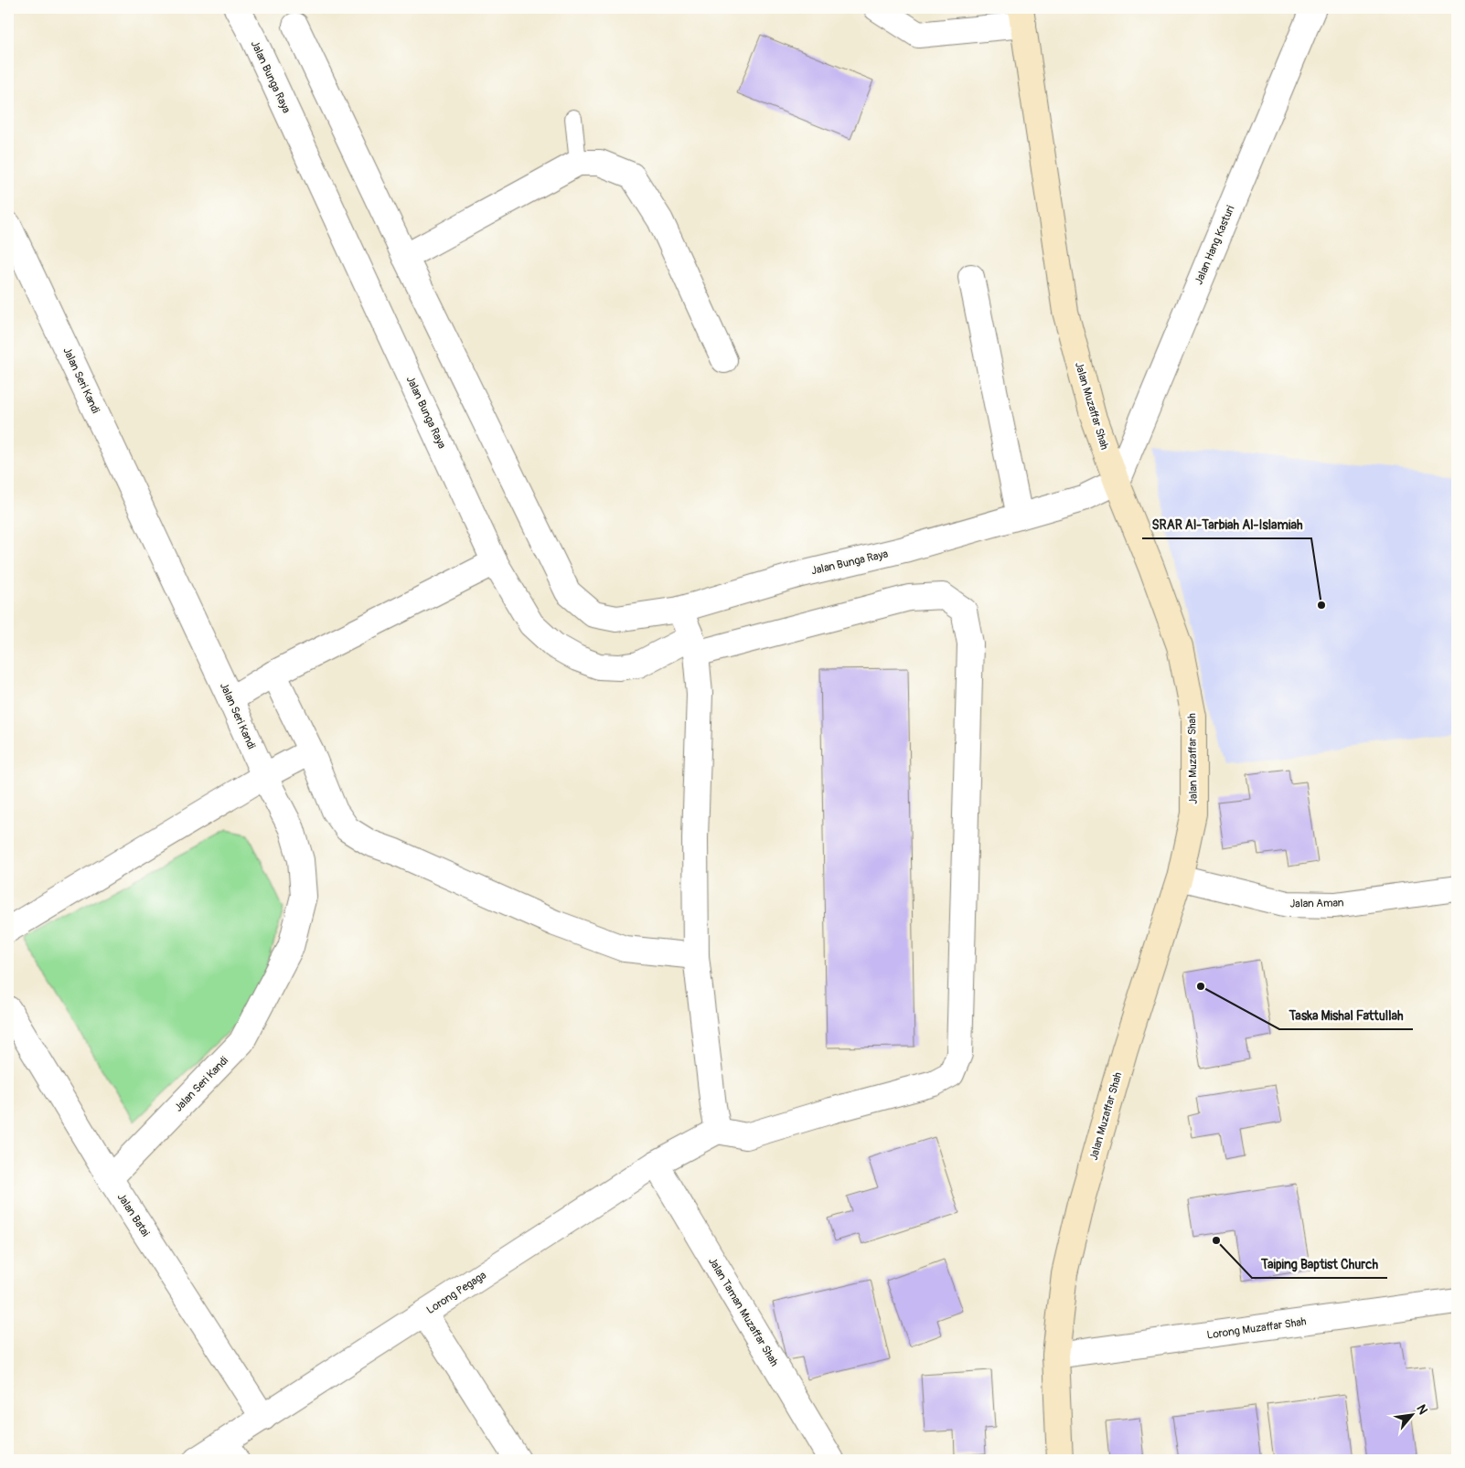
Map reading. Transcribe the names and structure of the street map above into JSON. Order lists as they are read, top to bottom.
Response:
{
  "streets": {
    "main road": ["Jalan Muzaffar Shah"],
    "street": [
      "Jalan Bunga Raya",
      "Jalan Hang Kasturi",
      "Jalan Seri Kandi",
      "Jalan Aman",
      "Jalan Batai",
      "Lorong Pegaga",
      "Jalan Taman Muzaffar Shah",
      "Lorong Muzaffar Shah"
    ]
  },
  "crossings": [
    ["Jalan Bunga Raya", "Jalan Hang Kasturi"],
    ["Jalan Bunga Raya", "Jalan Muzaffar Shah"],
    ["Jalan Bunga Raya", "Lorong Pegaga"],
    ["Jalan Hang Kasturi", "Jalan Muzaffar Shah"],
    ["Jalan Seri Kandi", "Jalan Batai"],
    ["Jalan Muzaffar Shah", "Jalan Aman"],
    ["Jalan Muzaffar Shah", "Lorong Muzaffar Shah"],
    ["Jalan Batai", "Lorong Pegaga"],
    ["Lorong Pegaga", "Jalan Taman Muzaffar Shah"]
  ],
  "places": ["SRAR Al-Tarbiah Al-Islamiah", "Taska Mishal Fattullah", "Taiping Baptist Church"],
  "north": "top right"
}
